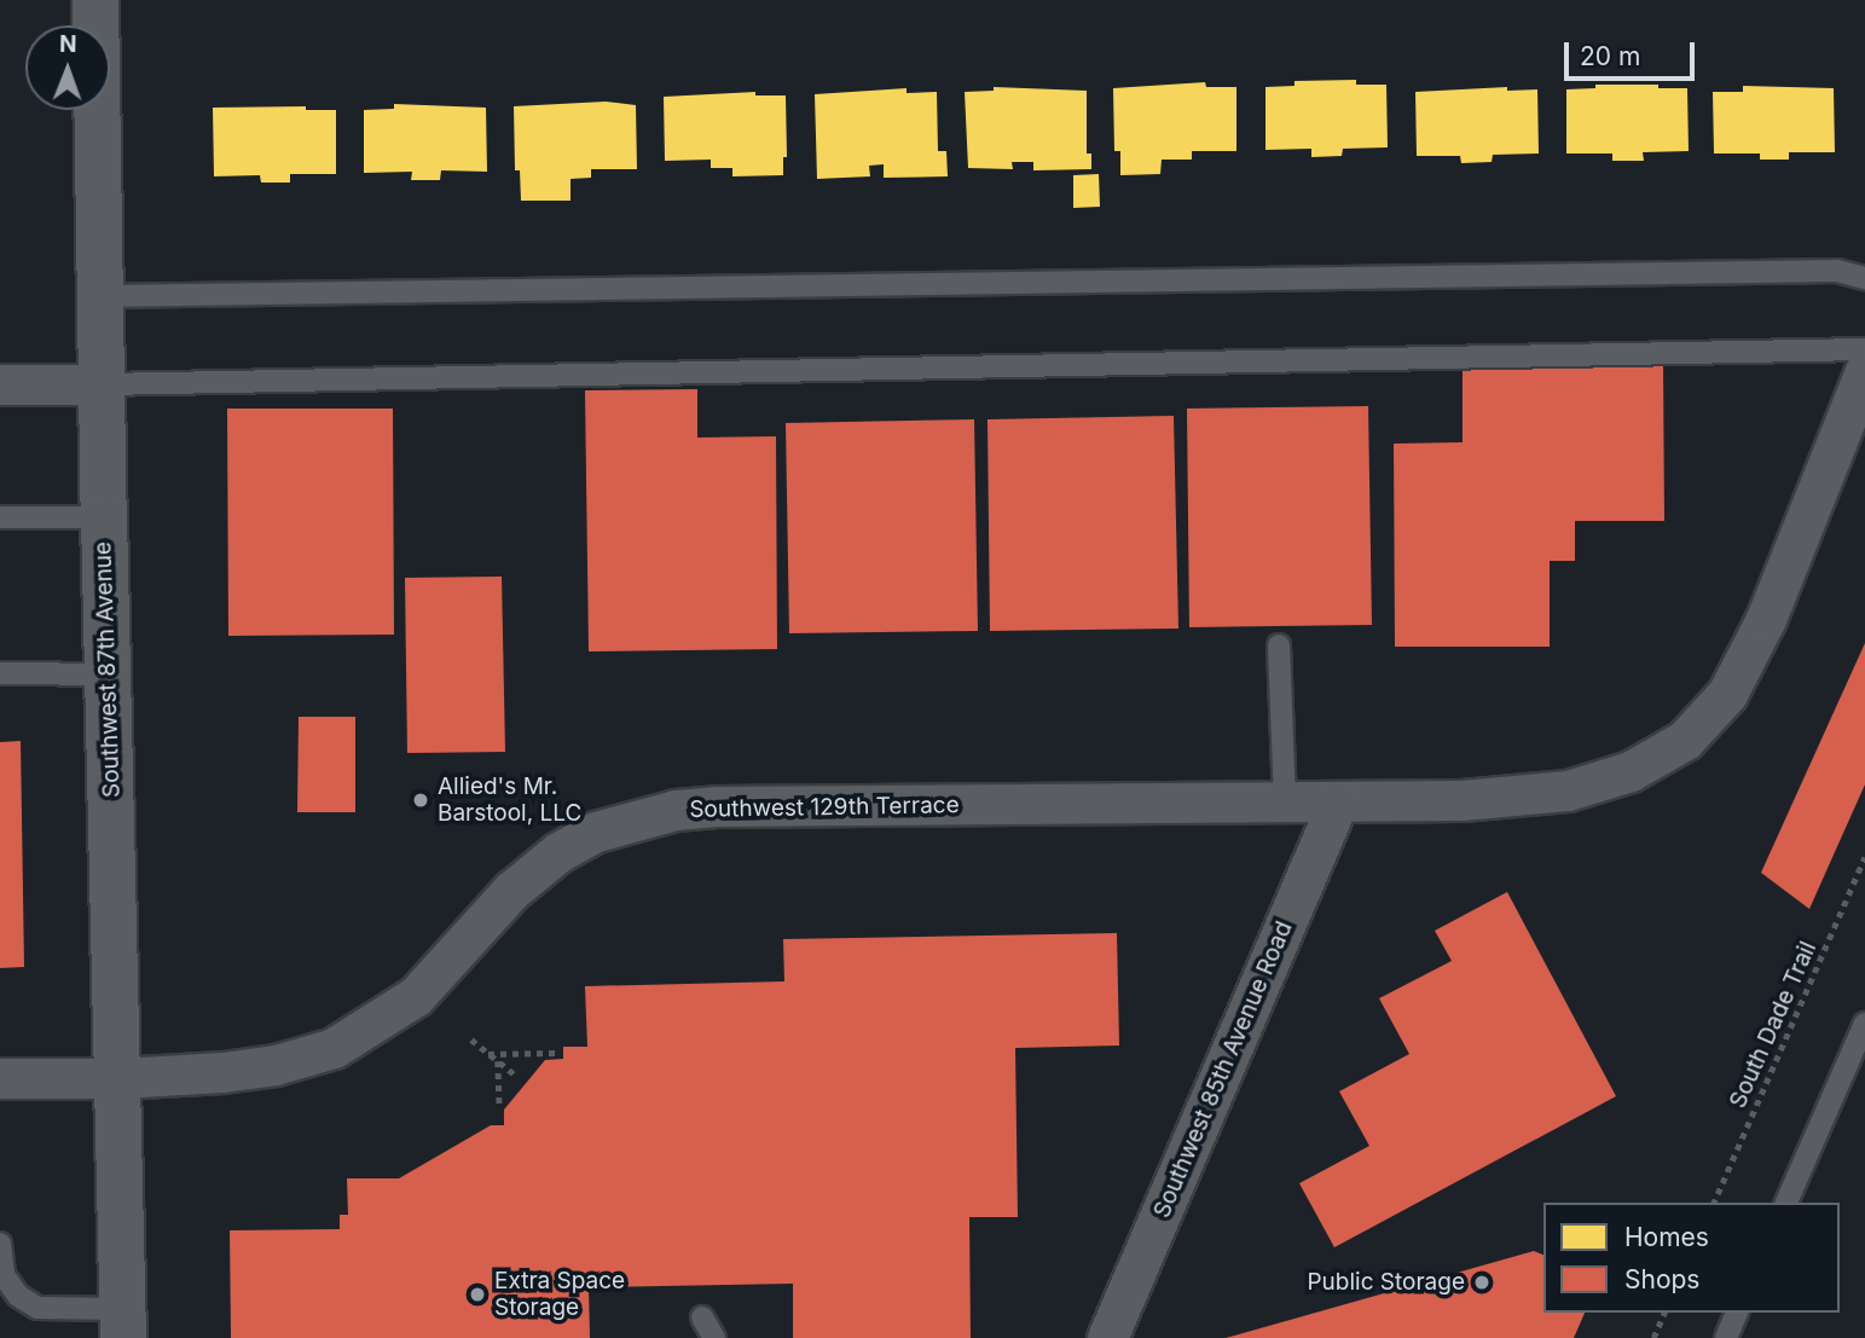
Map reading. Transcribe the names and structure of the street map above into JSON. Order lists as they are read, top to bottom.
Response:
{
  "streets": {
    "main road": ["Southwest 87th Avenue"],
    "street": ["Southwest 129th Terrace", "Southwest 85th Avenue Road"],
    "path": ["South Dade Trail"]
  },
  "crossings": [
    ["Southwest 87th Avenue", "Southwest 129th Terrace"],
    ["Southwest 129th Terrace", "Southwest 85th Avenue Road"]
  ],
  "places": ["Allied's Mr. Barstool, LLC", "Public Storage", "Extra Space Storage"],
  "legend": ["Homes", "Shops"],
  "scale_bar": "20 m",
  "north": "top"
}
